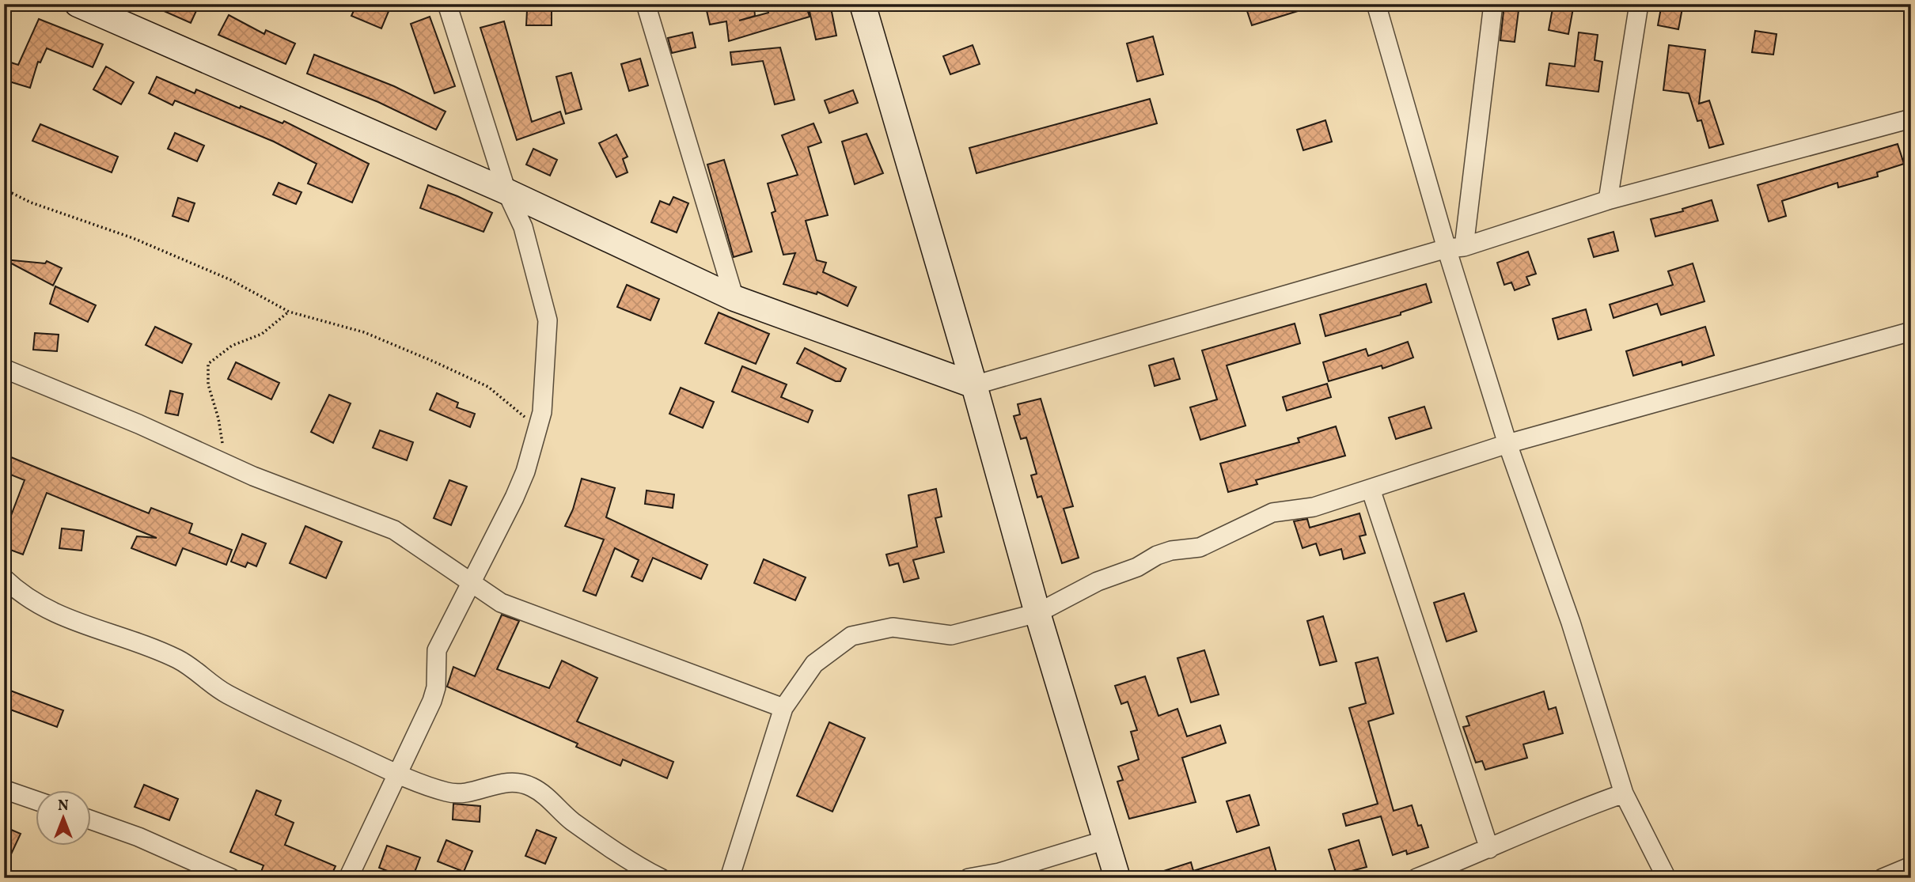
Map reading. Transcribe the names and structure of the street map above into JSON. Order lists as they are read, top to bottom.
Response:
{
  "north": "top"
}
